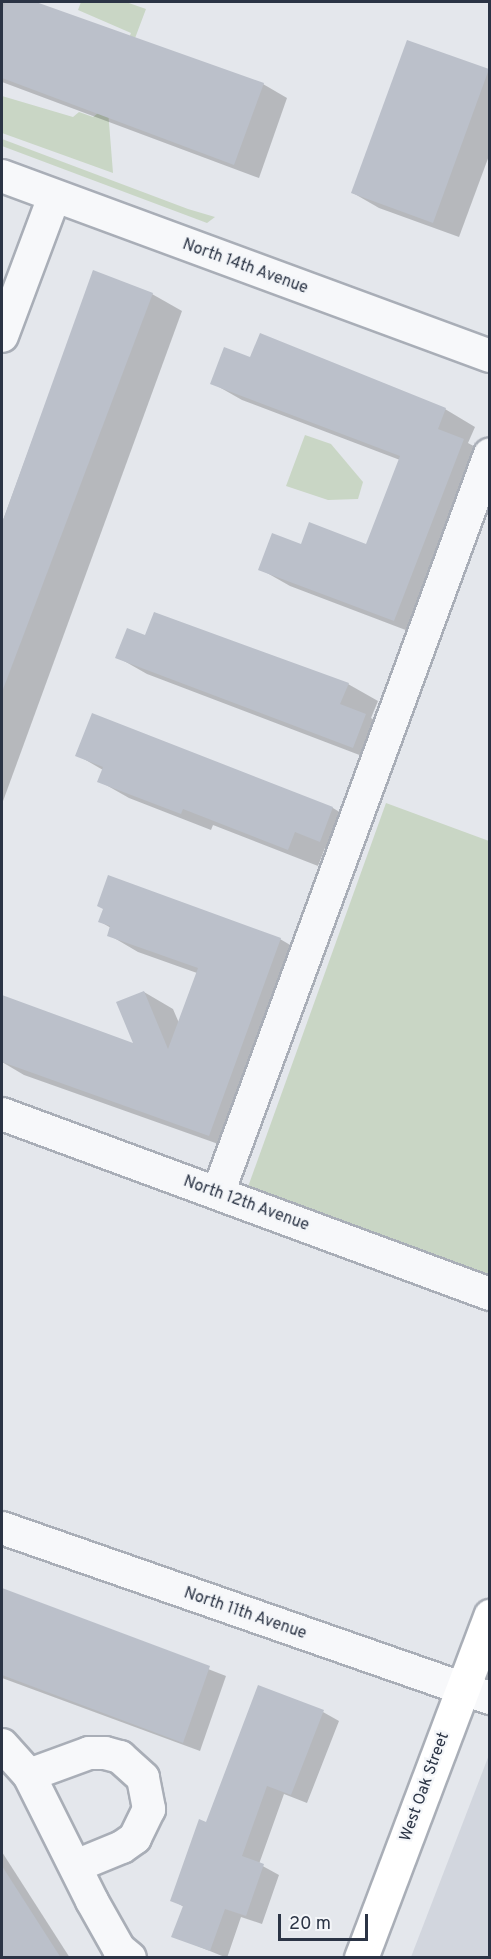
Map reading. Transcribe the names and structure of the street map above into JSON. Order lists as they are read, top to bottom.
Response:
{
  "streets": {
    "main road": ["West Oak Street"],
    "street": ["North 14th Avenue", "North 12th Avenue", "North 11th Avenue"]
  },
  "crossings": [
    ["North 11th Avenue", "West Oak Street"]
  ],
  "scale_bar": "20 m"
}
